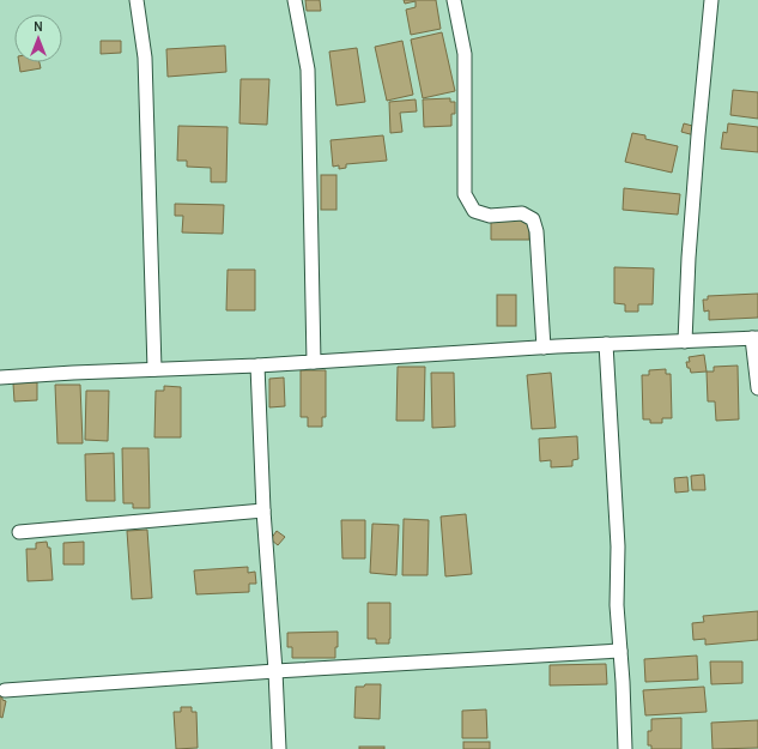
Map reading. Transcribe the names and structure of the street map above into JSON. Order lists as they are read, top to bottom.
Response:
{
  "north": "top"
}
